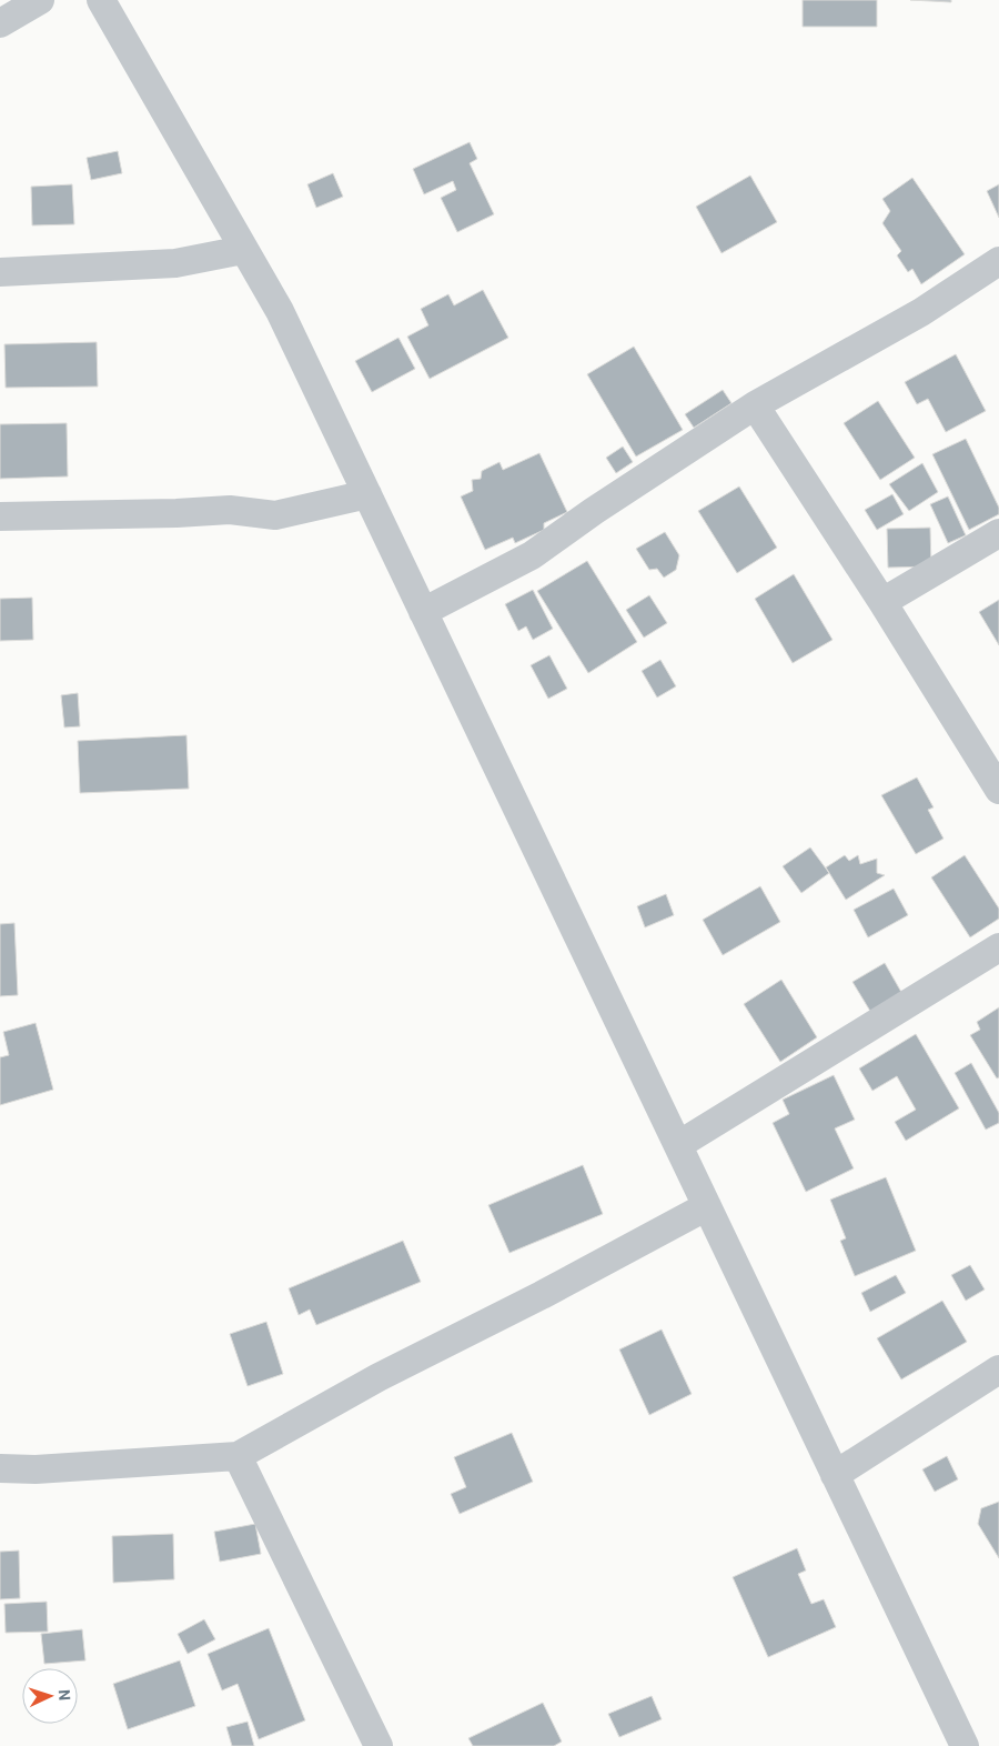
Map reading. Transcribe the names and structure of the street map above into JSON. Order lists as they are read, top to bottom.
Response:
{
  "north": "right"
}
